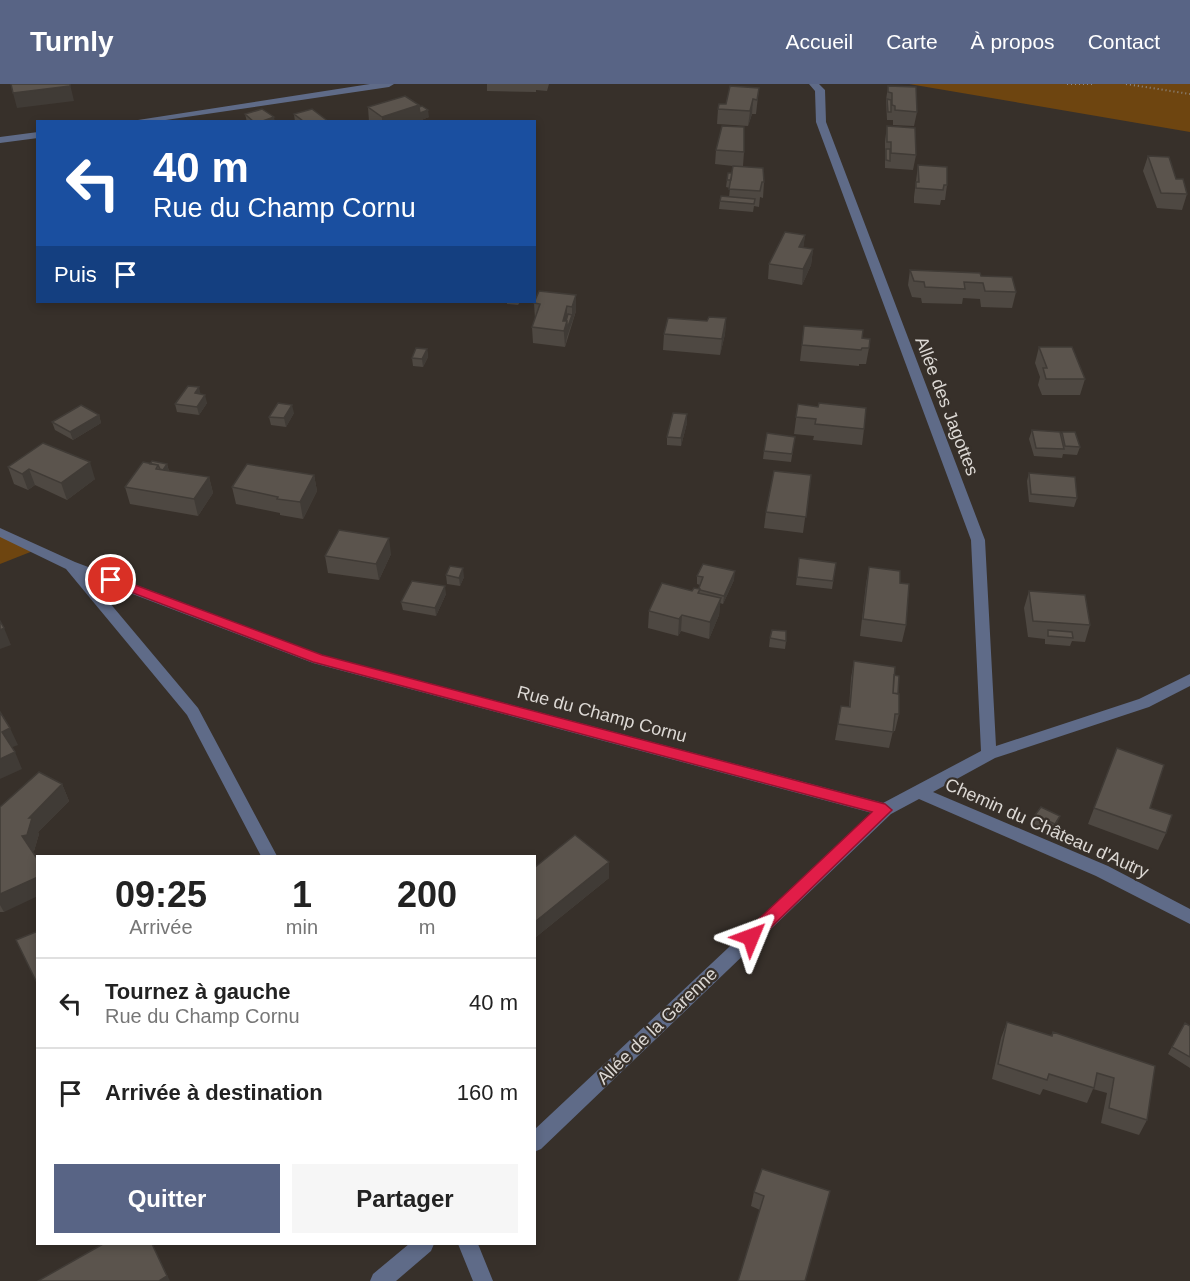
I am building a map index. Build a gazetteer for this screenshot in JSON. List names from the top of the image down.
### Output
{
  "streets": {
    "street": [
      "Allée des Jagottes",
      "Rue du Champ Cornu",
      "Chemin du Château d'Autry",
      "Allée de la Garenne"
    ]
  },
  "crossings": [
    ["Rue du Champ Cornu", "Allée de la Garenne"]
  ],
  "page": {
    "header": "Turnly",
    "nav": [
      "Accueil",
      "Carte",
      "À propos",
      "Contact"
    ],
    "turn": ["40 m", "Rue du Champ Cornu"],
    "then": "Puis",
    "eta": [
      "09:25",
      "Arrivée",
      "1",
      "min",
      "200",
      "m"
    ],
    "list": [
      {
        "name": "Tournez à gauche",
        "note": "Rue du Champ Cornu",
        "value": "40 m"
      },
      {
        "name": "Arrivée à destination",
        "value": "160 m"
      }
    ],
    "buttons": ["Quitter", "Partager"]
  }
}
